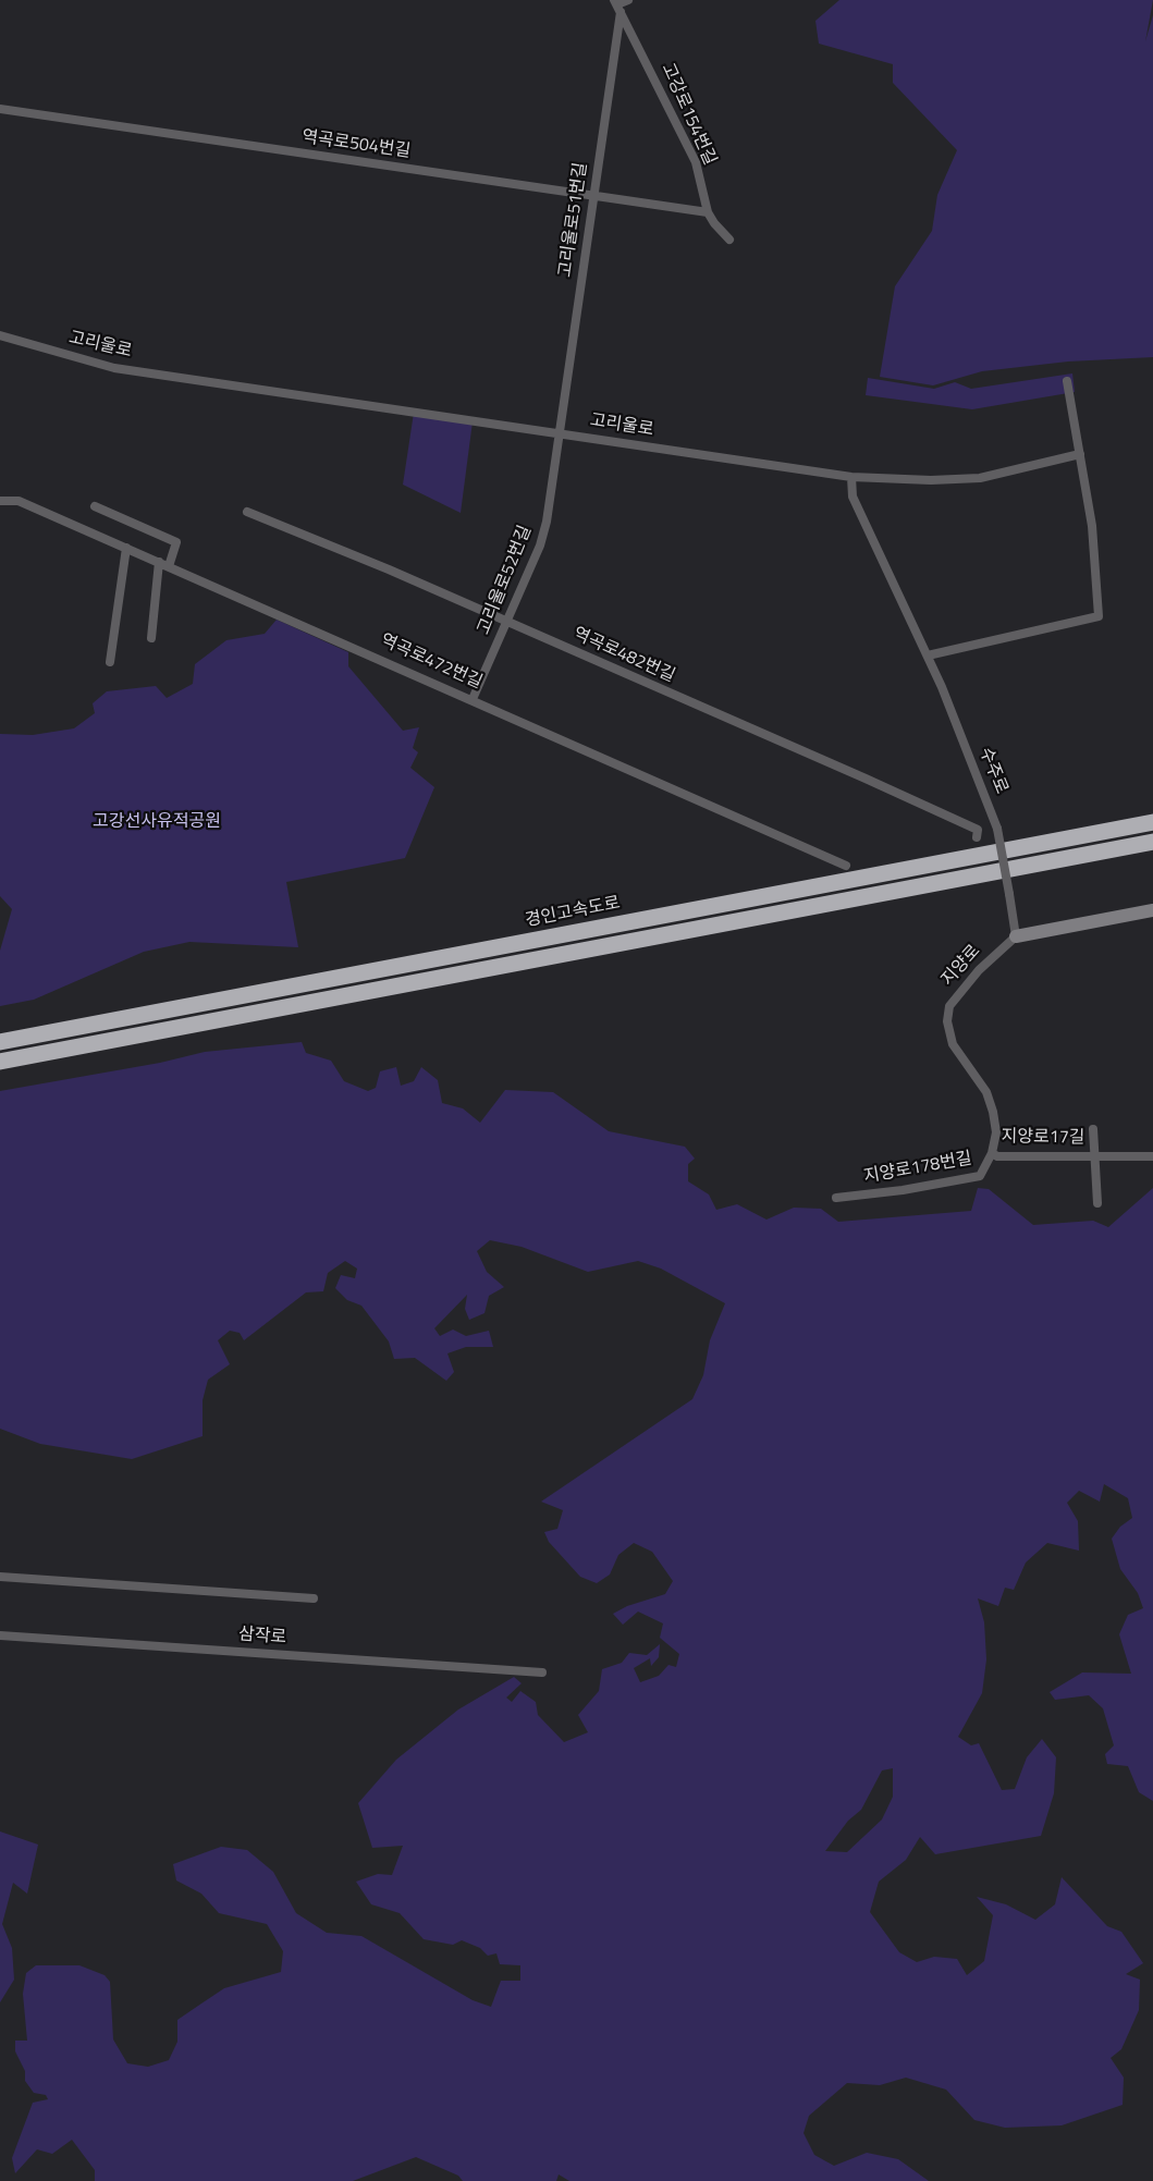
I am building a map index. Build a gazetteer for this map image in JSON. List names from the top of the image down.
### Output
{
  "streets": {
    "highway": ["경인고속도로"],
    "street": [
      "고강로154번길",
      "역곡로504번길",
      "고리울로51번길",
      "고리울로",
      "고리울로52번길",
      "역곡로482번길",
      "역곡로472번길",
      "수주로",
      "지양로",
      "지양로17길",
      "지양로178번길",
      "삼작로"
    ]
  },
  "crossings": [
    ["고강로154번길", "역곡로504번길"],
    ["고강로154번길", "고리울로51번길"],
    ["역곡로504번길", "고리울로51번길"],
    ["고리울로51번길", "고리울로"],
    ["고리울로51번길", "고리울로52번길"],
    ["고리울로", "고리울로52번길"],
    ["고리울로", "수주로"],
    ["고리울로52번길", "역곡로482번길"],
    ["고리울로52번길", "역곡로472번길"],
    ["수주로", "지양로"],
    ["지양로", "지양로17길"],
    ["지양로", "지양로178번길"],
    ["지양로17길", "지양로178번길"]
  ],
  "parks": ["고강선사유적공원"]
}
